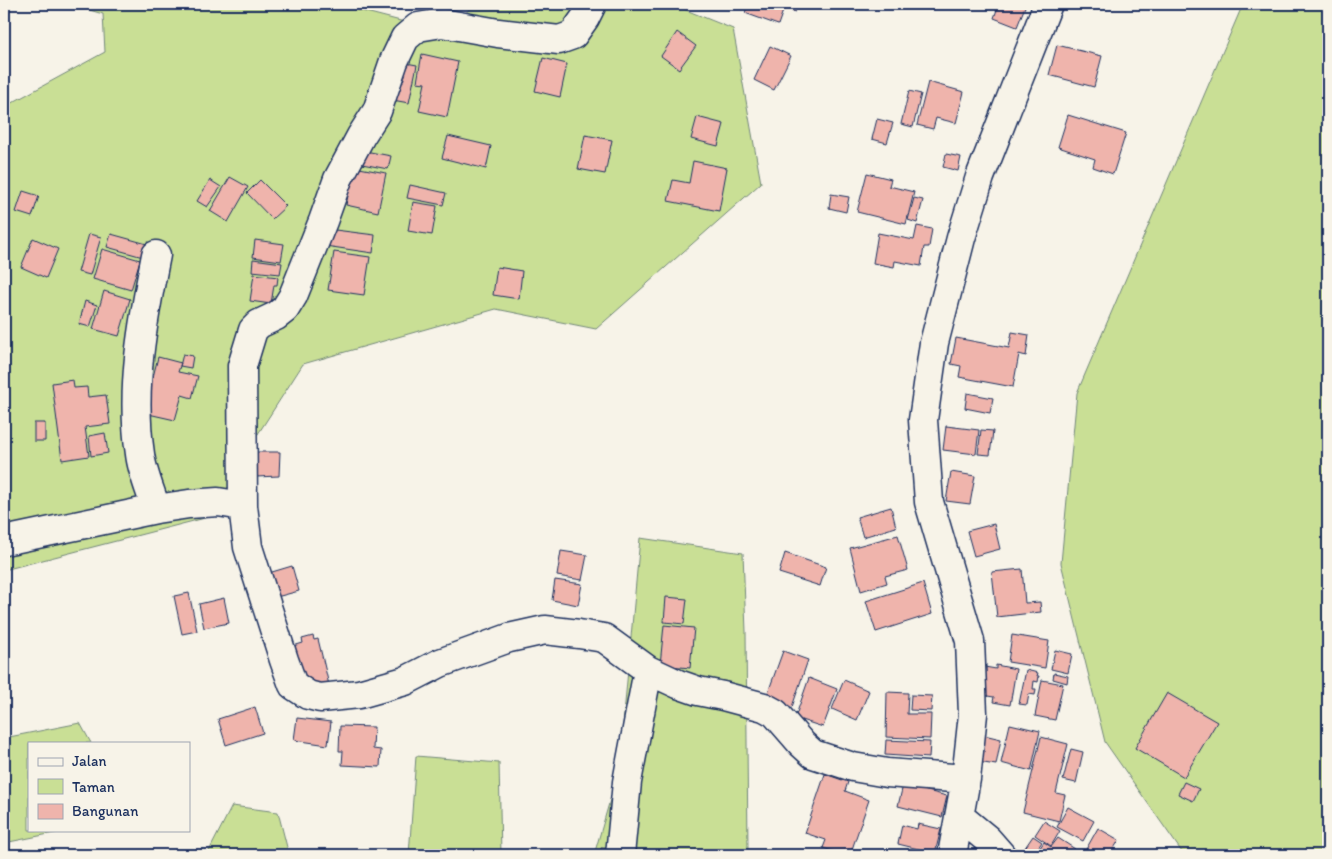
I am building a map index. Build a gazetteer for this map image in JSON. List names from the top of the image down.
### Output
{
  "legend": ["Jalan", "Taman", "Bangunan"]
}
